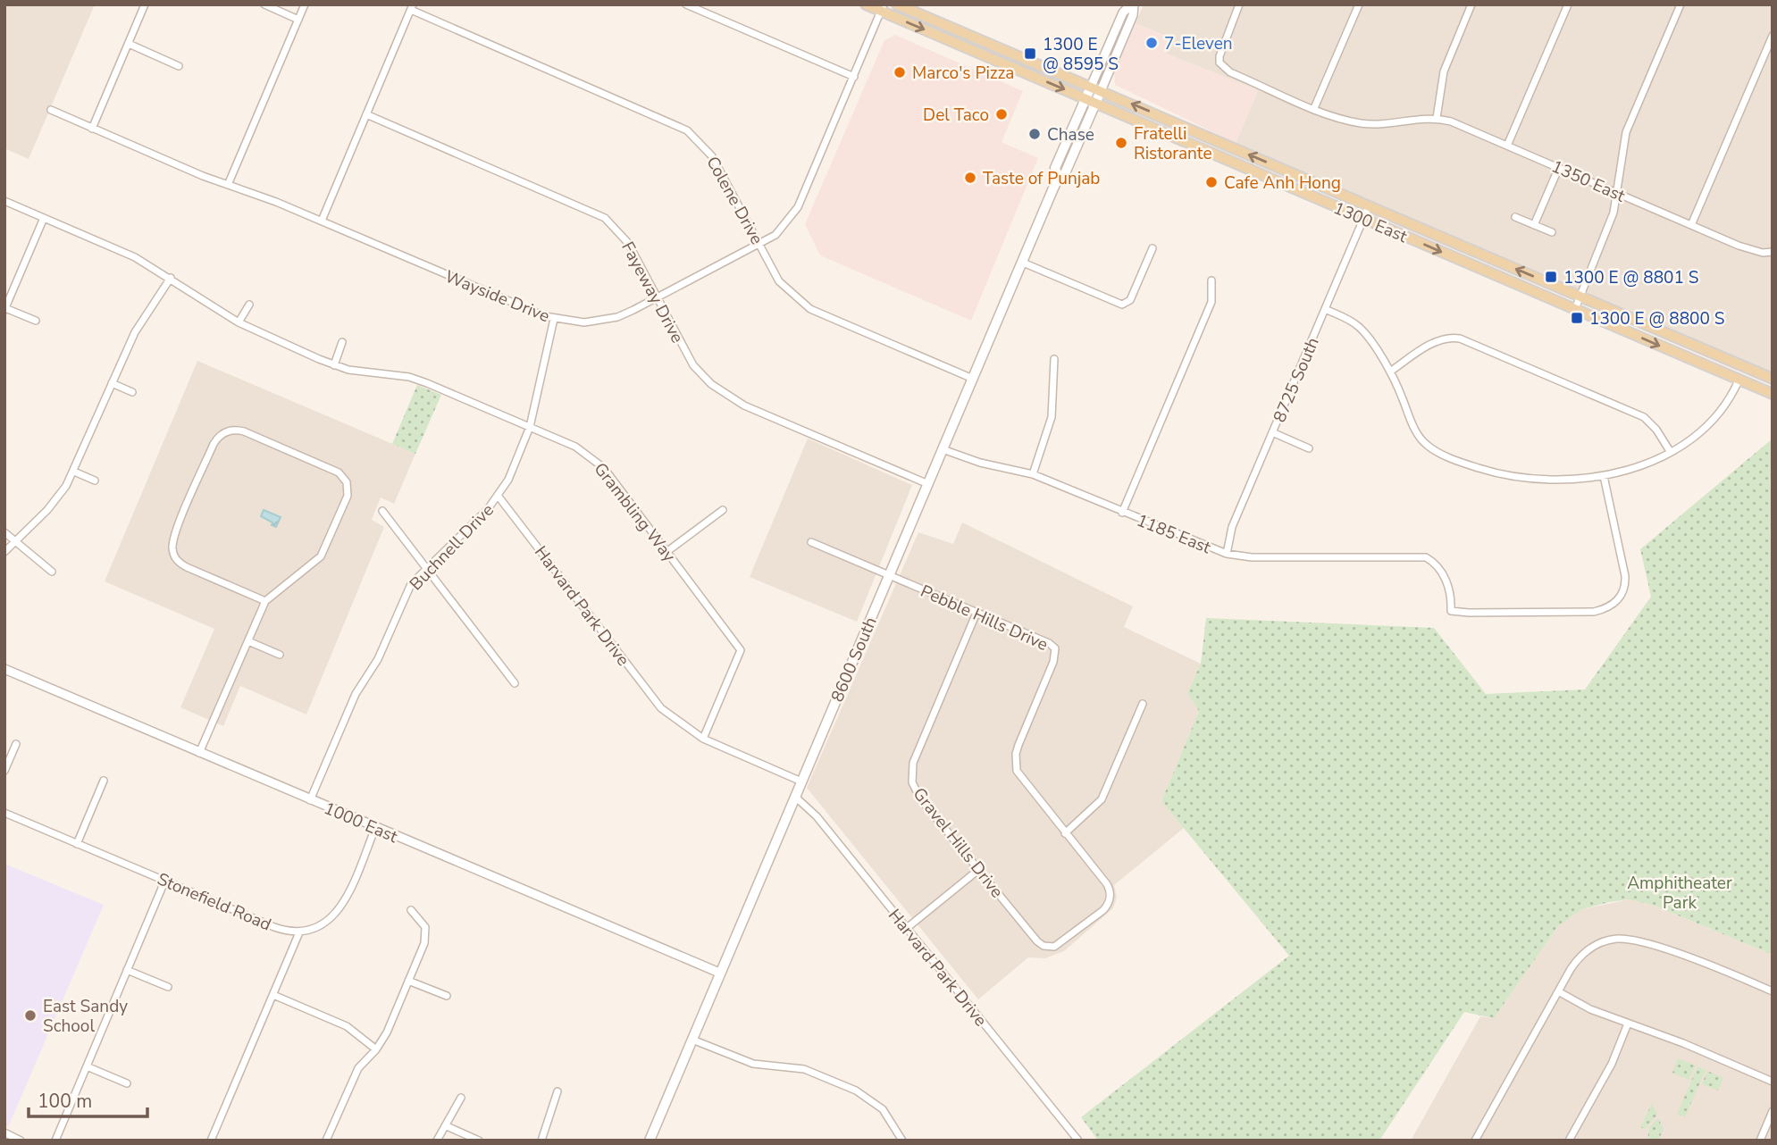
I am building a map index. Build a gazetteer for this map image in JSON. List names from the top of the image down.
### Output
{
  "streets": {
    "main road": ["1300 East", "8600 South"],
    "street": [
      "1350 East",
      "Colene Drive",
      "Fayeway Drive",
      "Wayside Drive",
      "8725 South",
      "Grambling Way",
      "1185 East",
      "Buchnell Drive",
      "Harvard Park Drive",
      "Pebble Hills Drive",
      "1000 East",
      "Gravel Hills Drive",
      "Stonefield Road"
    ]
  },
  "crossings": [
    ["Colene Drive", "Wayside Drive"],
    ["Colene Drive", "8600 South"],
    ["1300 East", "Wayside Drive"],
    ["1300 East", "8725 South"],
    ["1300 East", "8600 South"],
    ["Fayeway Drive", "Wayside Drive"],
    ["Fayeway Drive", "8600 South"],
    ["Wayside Drive", "Buchnell Drive"],
    ["8725 South", "1185 East"],
    ["Grambling Way", "Buchnell Drive"],
    ["Grambling Way", "Harvard Park Drive"],
    ["1185 East", "8600 South"],
    ["Buchnell Drive", "Harvard Park Drive"],
    ["Buchnell Drive", "1000 East"],
    ["Harvard Park Drive", "8600 South"],
    ["Pebble Hills Drive", "8600 South"],
    ["Pebble Hills Drive", "Gravel Hills Drive"],
    ["8600 South", "1000 East"]
  ],
  "parks": ["Amphitheater Park"],
  "places": {
    "other": [
      "7-Eleven",
      "Marco's Pizza",
      "Del Taco",
      "Chase",
      "Fratelli Ristorante",
      "Taste of Punjab",
      "Cafe Anh Hong",
      "East Sandy School"
    ],
    "transit": ["1300 E @ 8595 S", "1300 E @ 8801 S", "1300 E @ 8800 S"]
  },
  "scale_bar": "100 m"
}
